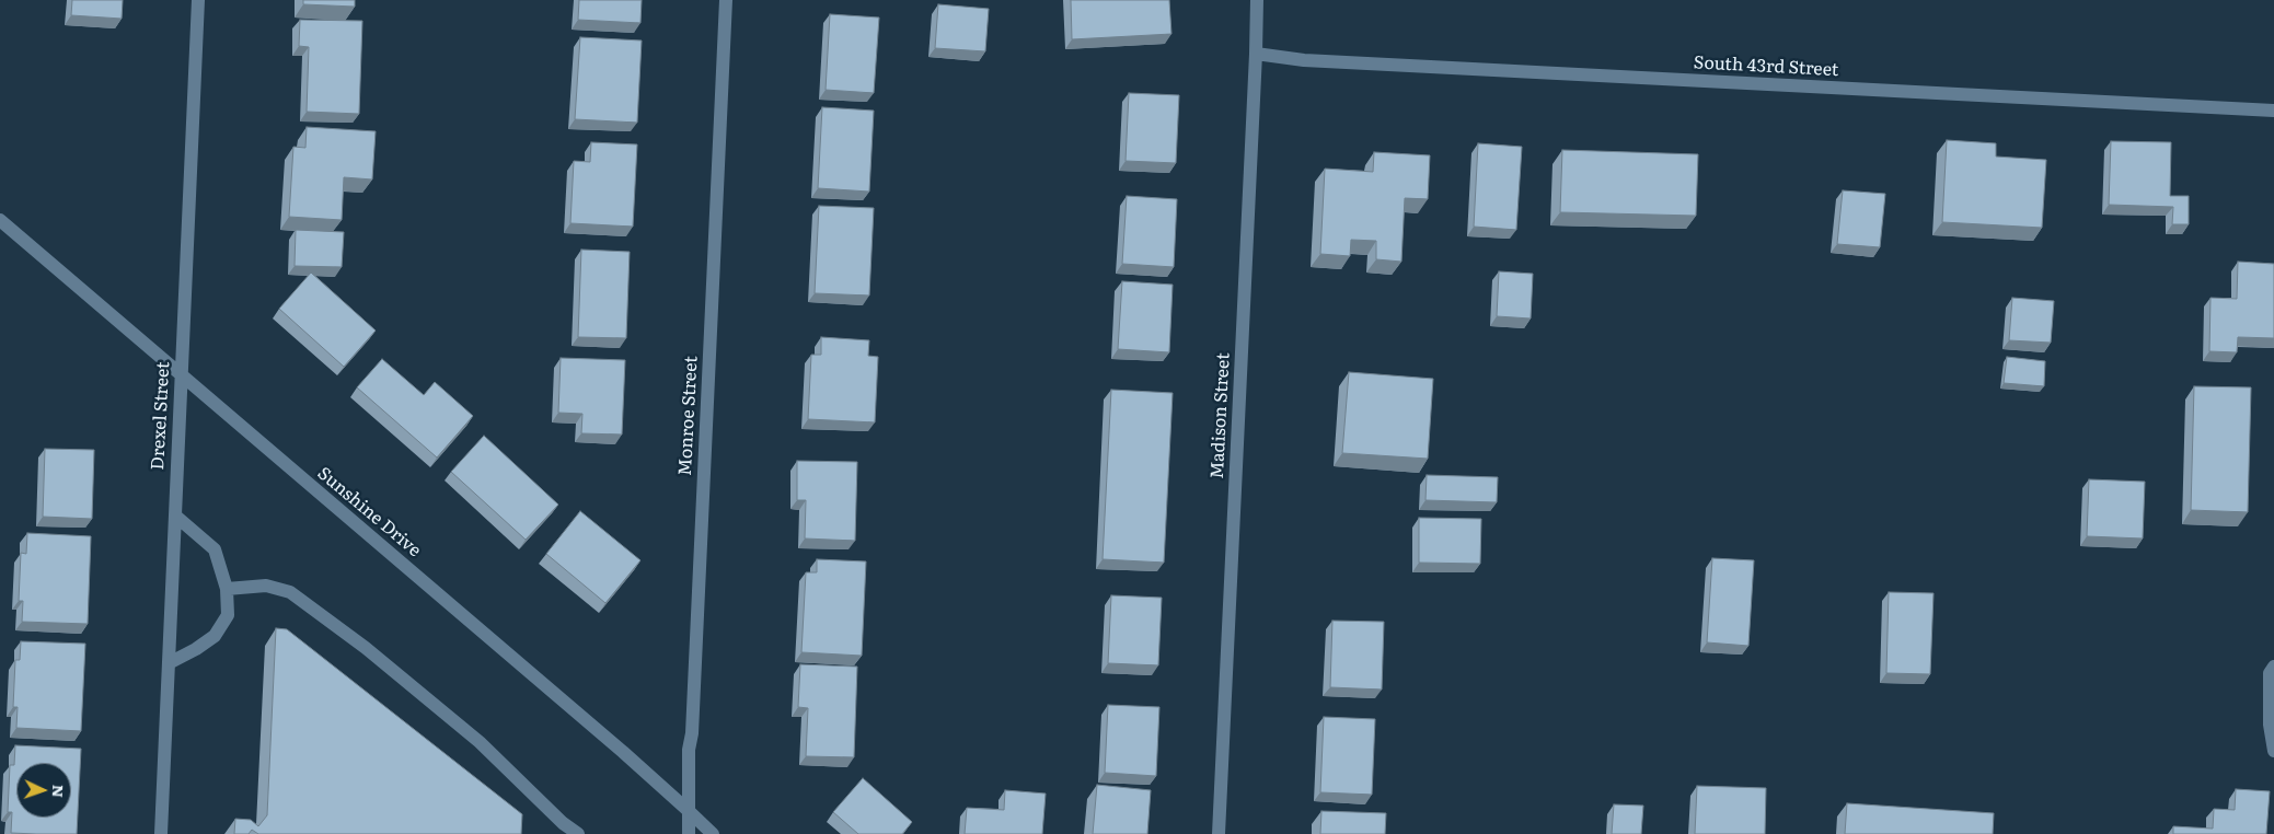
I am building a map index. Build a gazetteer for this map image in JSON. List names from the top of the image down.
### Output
{
  "streets": {
    "street": [
      "South 43rd Street",
      "Drexel Street",
      "Monroe Street",
      "Madison Street",
      "Sunshine Drive"
    ]
  },
  "crossings": [
    ["South 43rd Street", "Madison Street"],
    ["Drexel Street", "Sunshine Drive"],
    ["Monroe Street", "Sunshine Drive"]
  ],
  "north": "right"
}
